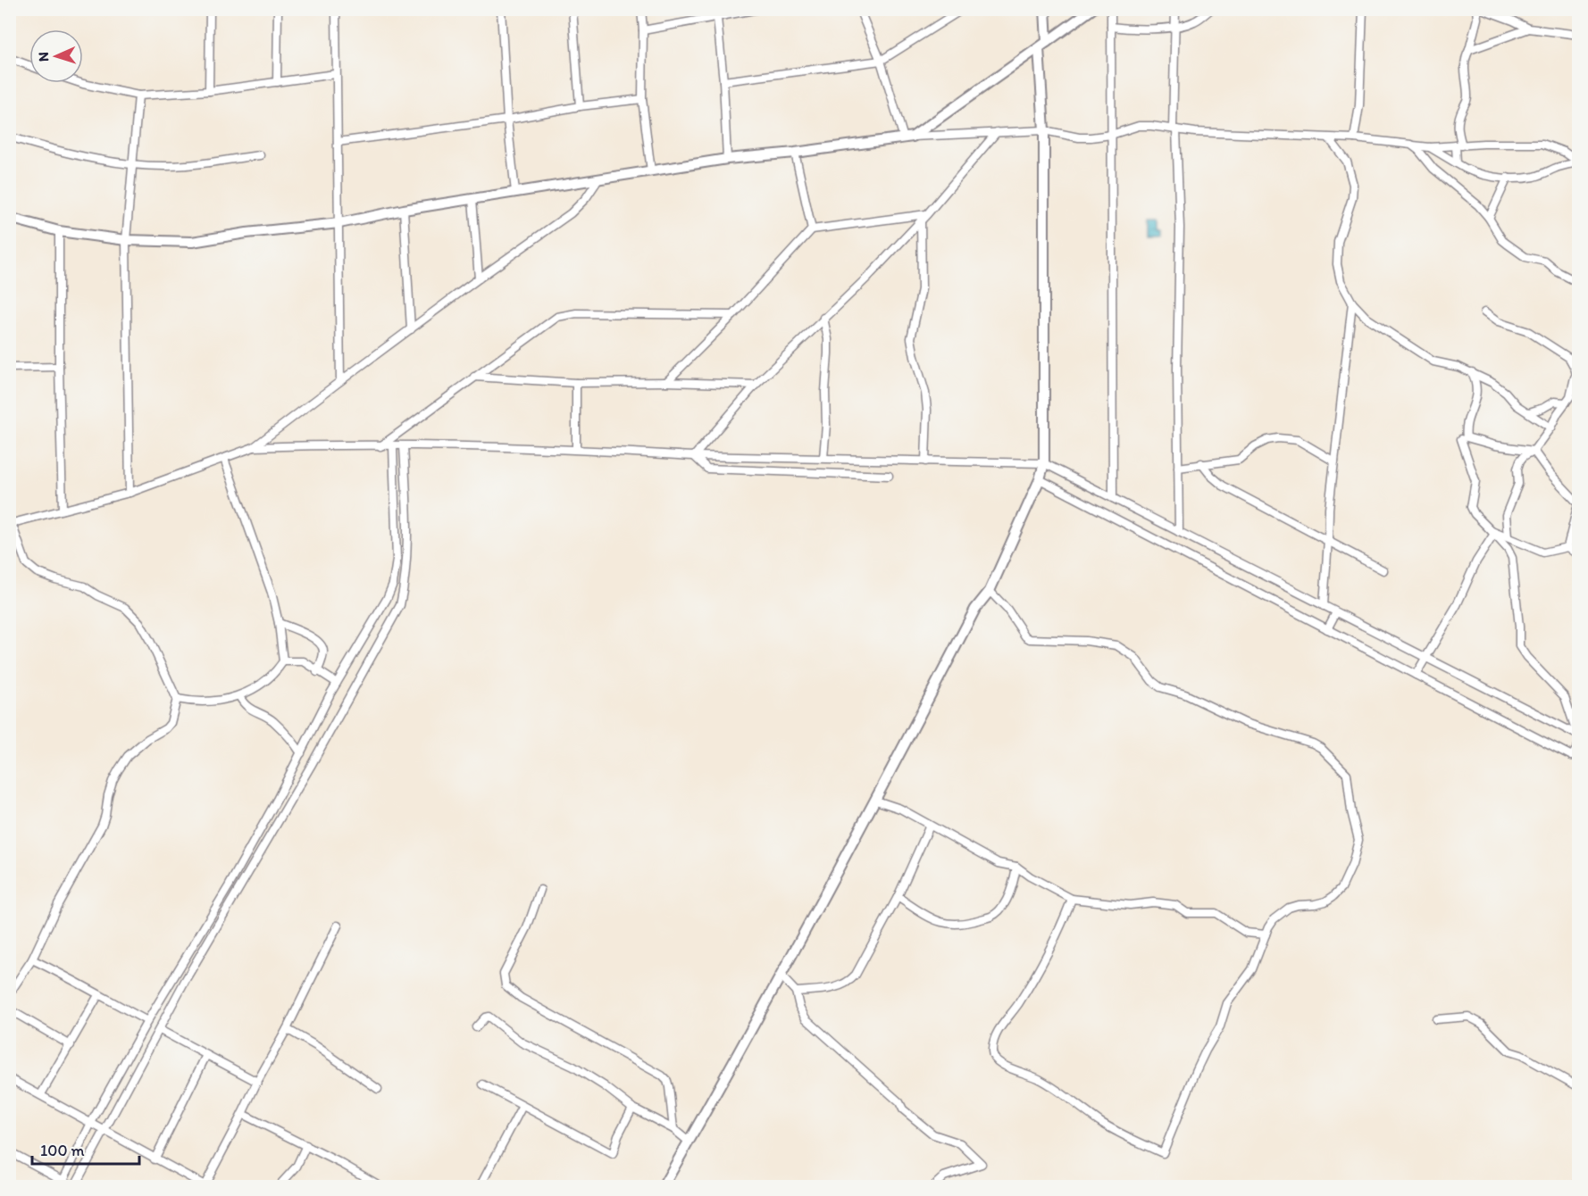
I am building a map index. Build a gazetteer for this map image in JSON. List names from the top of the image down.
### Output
{
  "scale_bar": "100 m",
  "north": "left"
}
